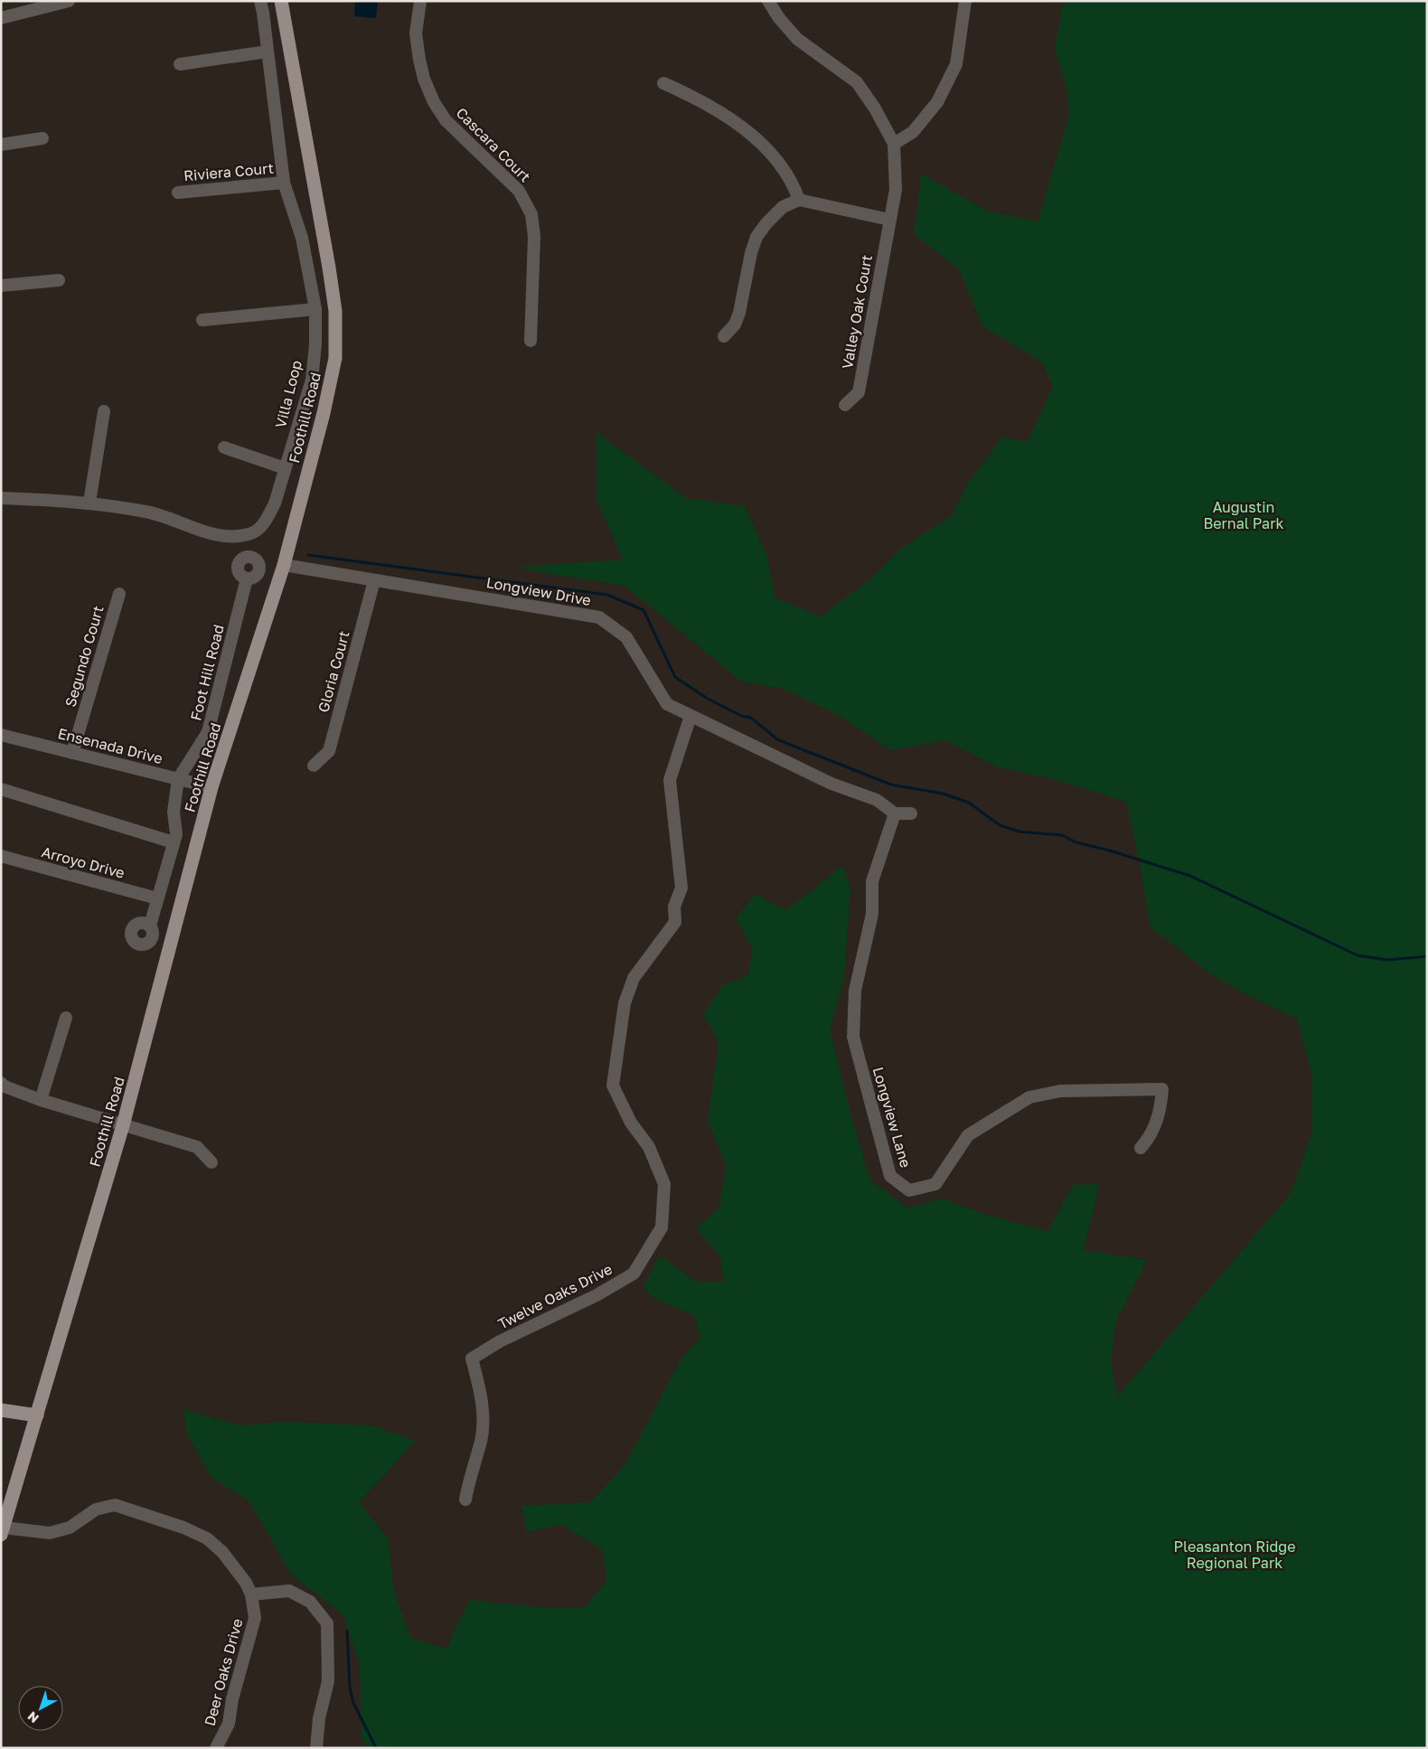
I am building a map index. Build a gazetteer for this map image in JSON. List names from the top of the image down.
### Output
{
  "streets": {
    "main road": ["Foothill Road"],
    "street": [
      "Cascara Court",
      "Riviera Court",
      "Valley Oak Court",
      "Villa Loop",
      "Longview Drive",
      "Segundo Court",
      "Gloria Court",
      "Foot Hill Road",
      "Ensenada Drive",
      "Arroyo Drive",
      "Longview Lane",
      "Twelve Oaks Drive",
      "Deer Oaks Drive"
    ]
  },
  "crossings": [
    ["Riviera Court", "Villa Loop"],
    ["Foothill Road", "Longview Drive"],
    ["Foothill Road", "Ensenada Drive"],
    ["Foothill Road", "Deer Oaks Drive"],
    ["Longview Drive", "Gloria Court"],
    ["Longview Drive", "Longview Lane"],
    ["Longview Drive", "Twelve Oaks Drive"],
    ["Segundo Court", "Ensenada Drive"],
    ["Foot Hill Road", "Ensenada Drive"],
    ["Foot Hill Road", "Arroyo Drive"]
  ],
  "parks": ["Augustin Bernal Park", "Pleasanton Ridge Regional Park"],
  "north": "bottom left"
}
